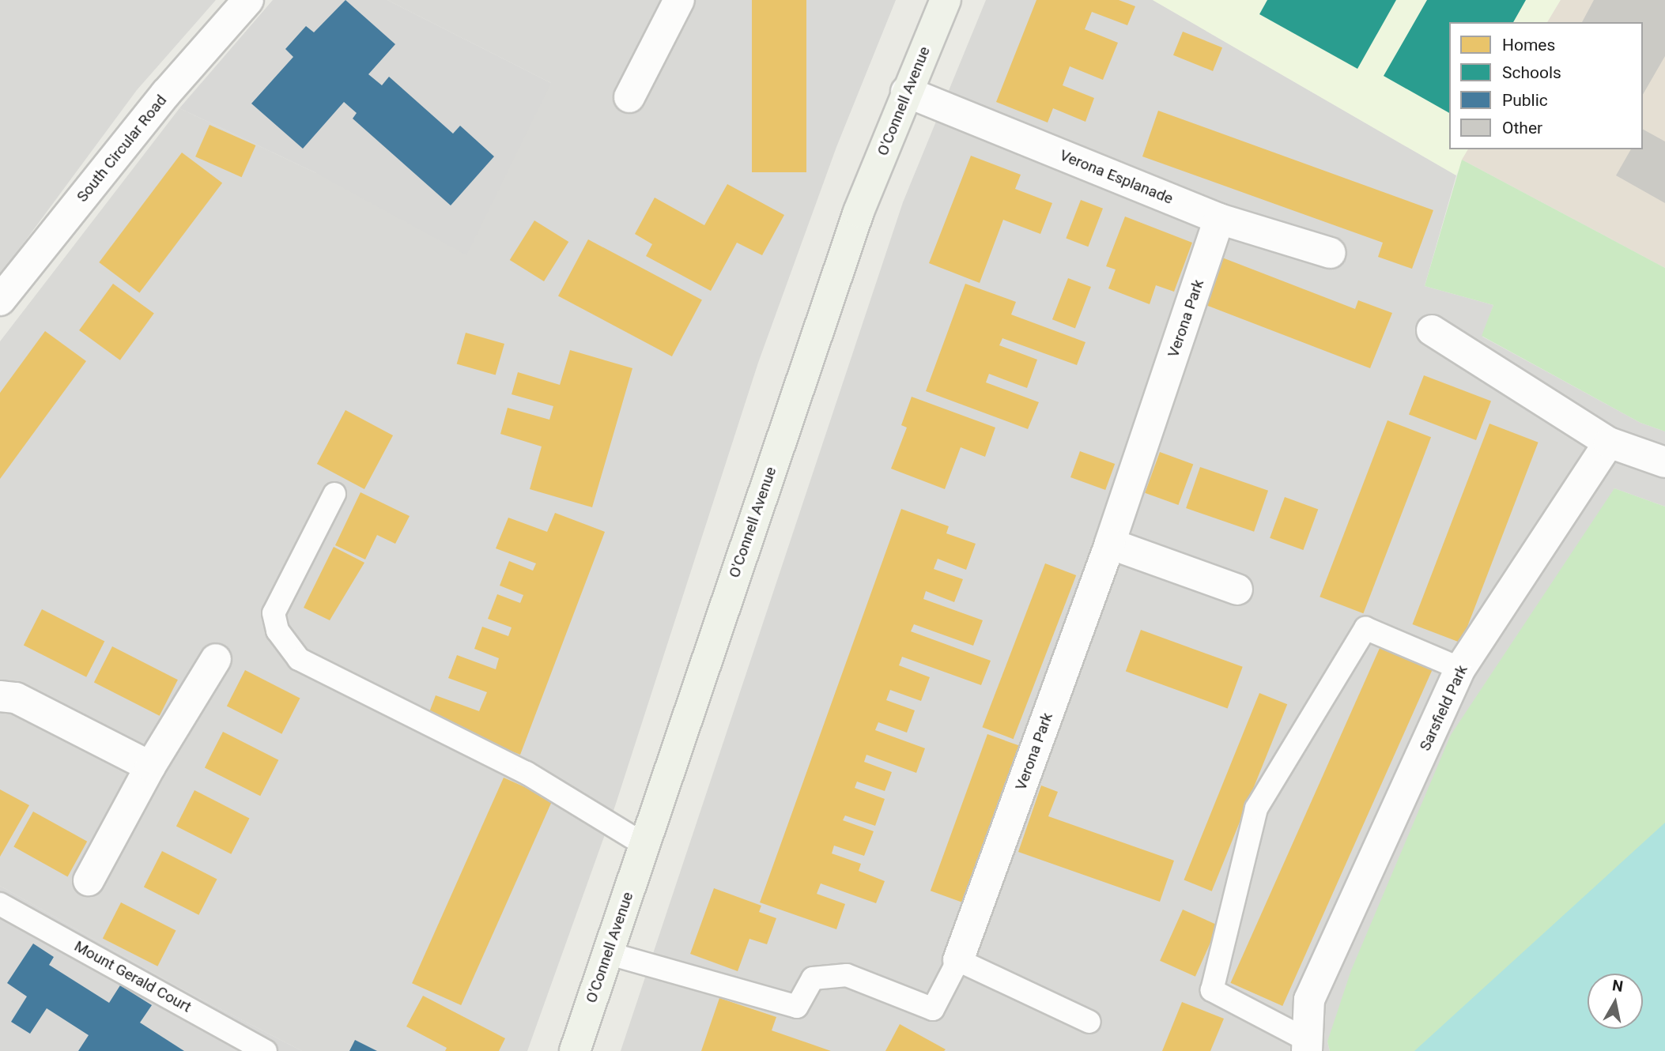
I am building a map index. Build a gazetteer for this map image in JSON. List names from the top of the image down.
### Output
{
  "streets": {
    "main road": ["O'Connell Avenue"],
    "street": [
      "South Circular Road",
      "Verona Esplanade",
      "Verona Park",
      "Sarsfield Park"
    ],
    "lane": ["Mount Gerald Court"]
  },
  "crossings": [
    ["O'Connell Avenue", "Verona Esplanade"],
    ["O'Connell Avenue", "Verona Park"],
    ["Verona Esplanade", "Verona Park"]
  ],
  "legend": [
    "Homes",
    "Schools",
    "Public",
    "Other"
  ],
  "north": "top"
}
